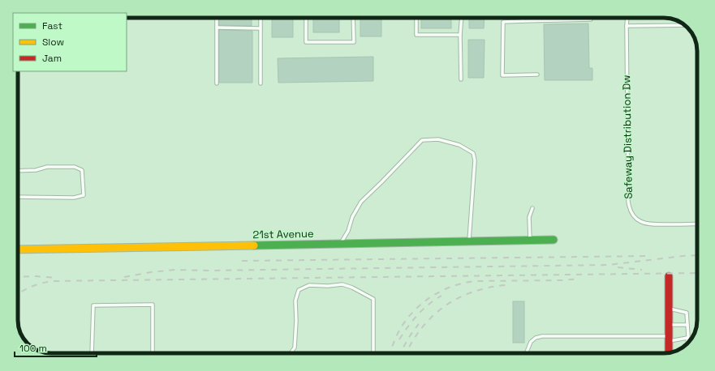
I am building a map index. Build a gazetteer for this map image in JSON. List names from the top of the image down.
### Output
{
  "streets": {
    "street": ["21st Avenue"],
    "lane": ["Safeway Distribution Dw"]
  },
  "legend": ["Fast", "Slow", "Jam"],
  "scale_bar": "100 m"
}
